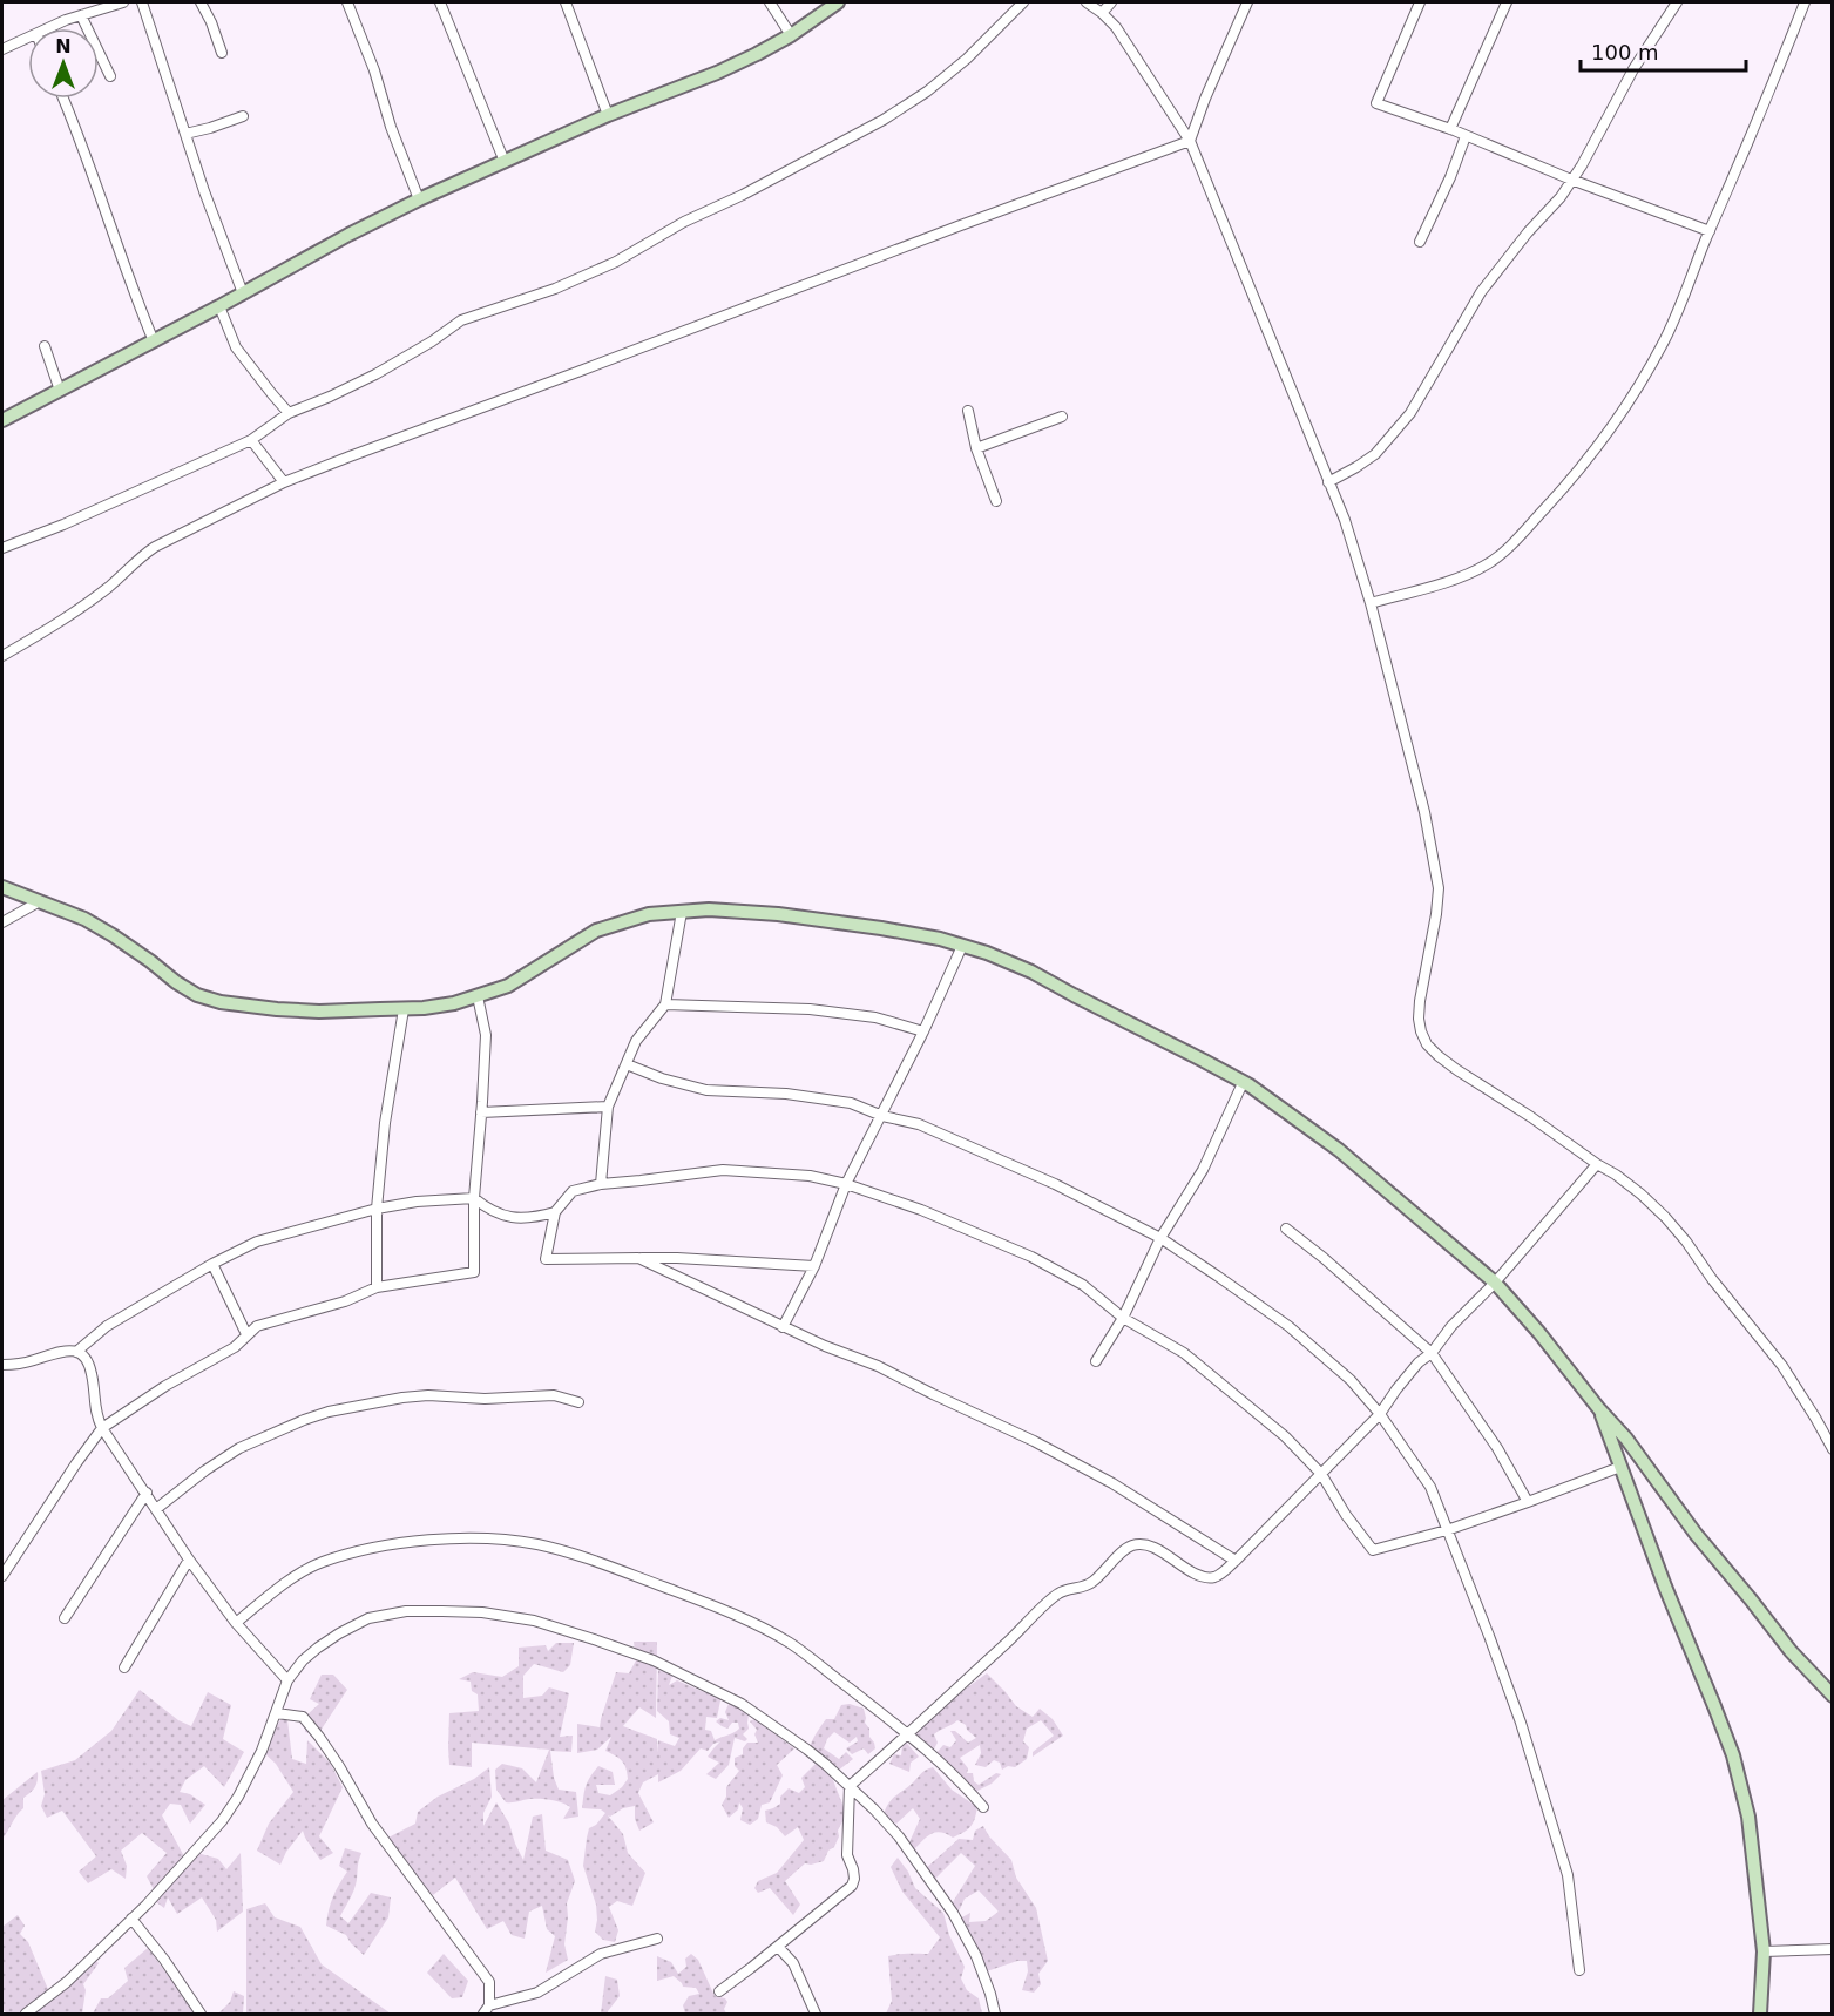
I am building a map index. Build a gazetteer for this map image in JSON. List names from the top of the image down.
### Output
{
  "scale_bar": "100 m",
  "north": "top"
}
